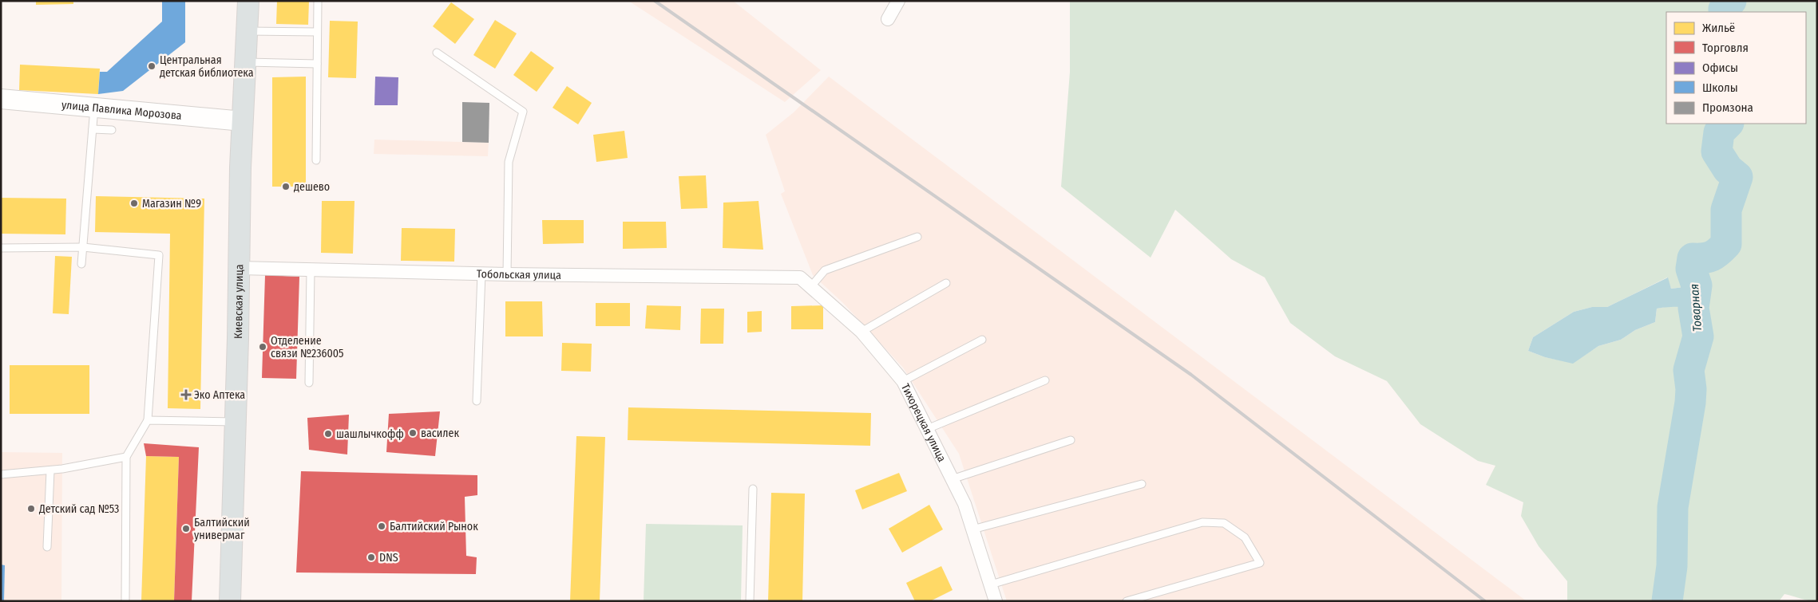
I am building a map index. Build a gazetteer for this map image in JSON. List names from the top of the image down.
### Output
{
  "streets": {
    "main road": ["Киевская улица"],
    "street": ["улица Павлика Морозова", "Тобольская улица", "Тихорецкая улица"]
  },
  "crossings": [
    ["улица Павлика Морозова", "Киевская улица"],
    ["Тобольская улица", "Киевская улица"],
    ["Тобольская улица", "Тихорецкая улица"]
  ],
  "water": ["Товарная"],
  "places": {
    "other": [
      "Центральная детская библиотека",
      "дешево",
      "Магазин №9",
      "Отделение связи №236005",
      "василек",
      "шашлычкофф",
      "Детский сад №53",
      "Балтийский Рынок",
      "Балтийский универмаг",
      "DNS"
    ],
    "health": ["Эко Аптека"]
  },
  "legend": [
    "Жильё",
    "Торговля",
    "Офисы",
    "Школы",
    "Промзона"
  ]
}
